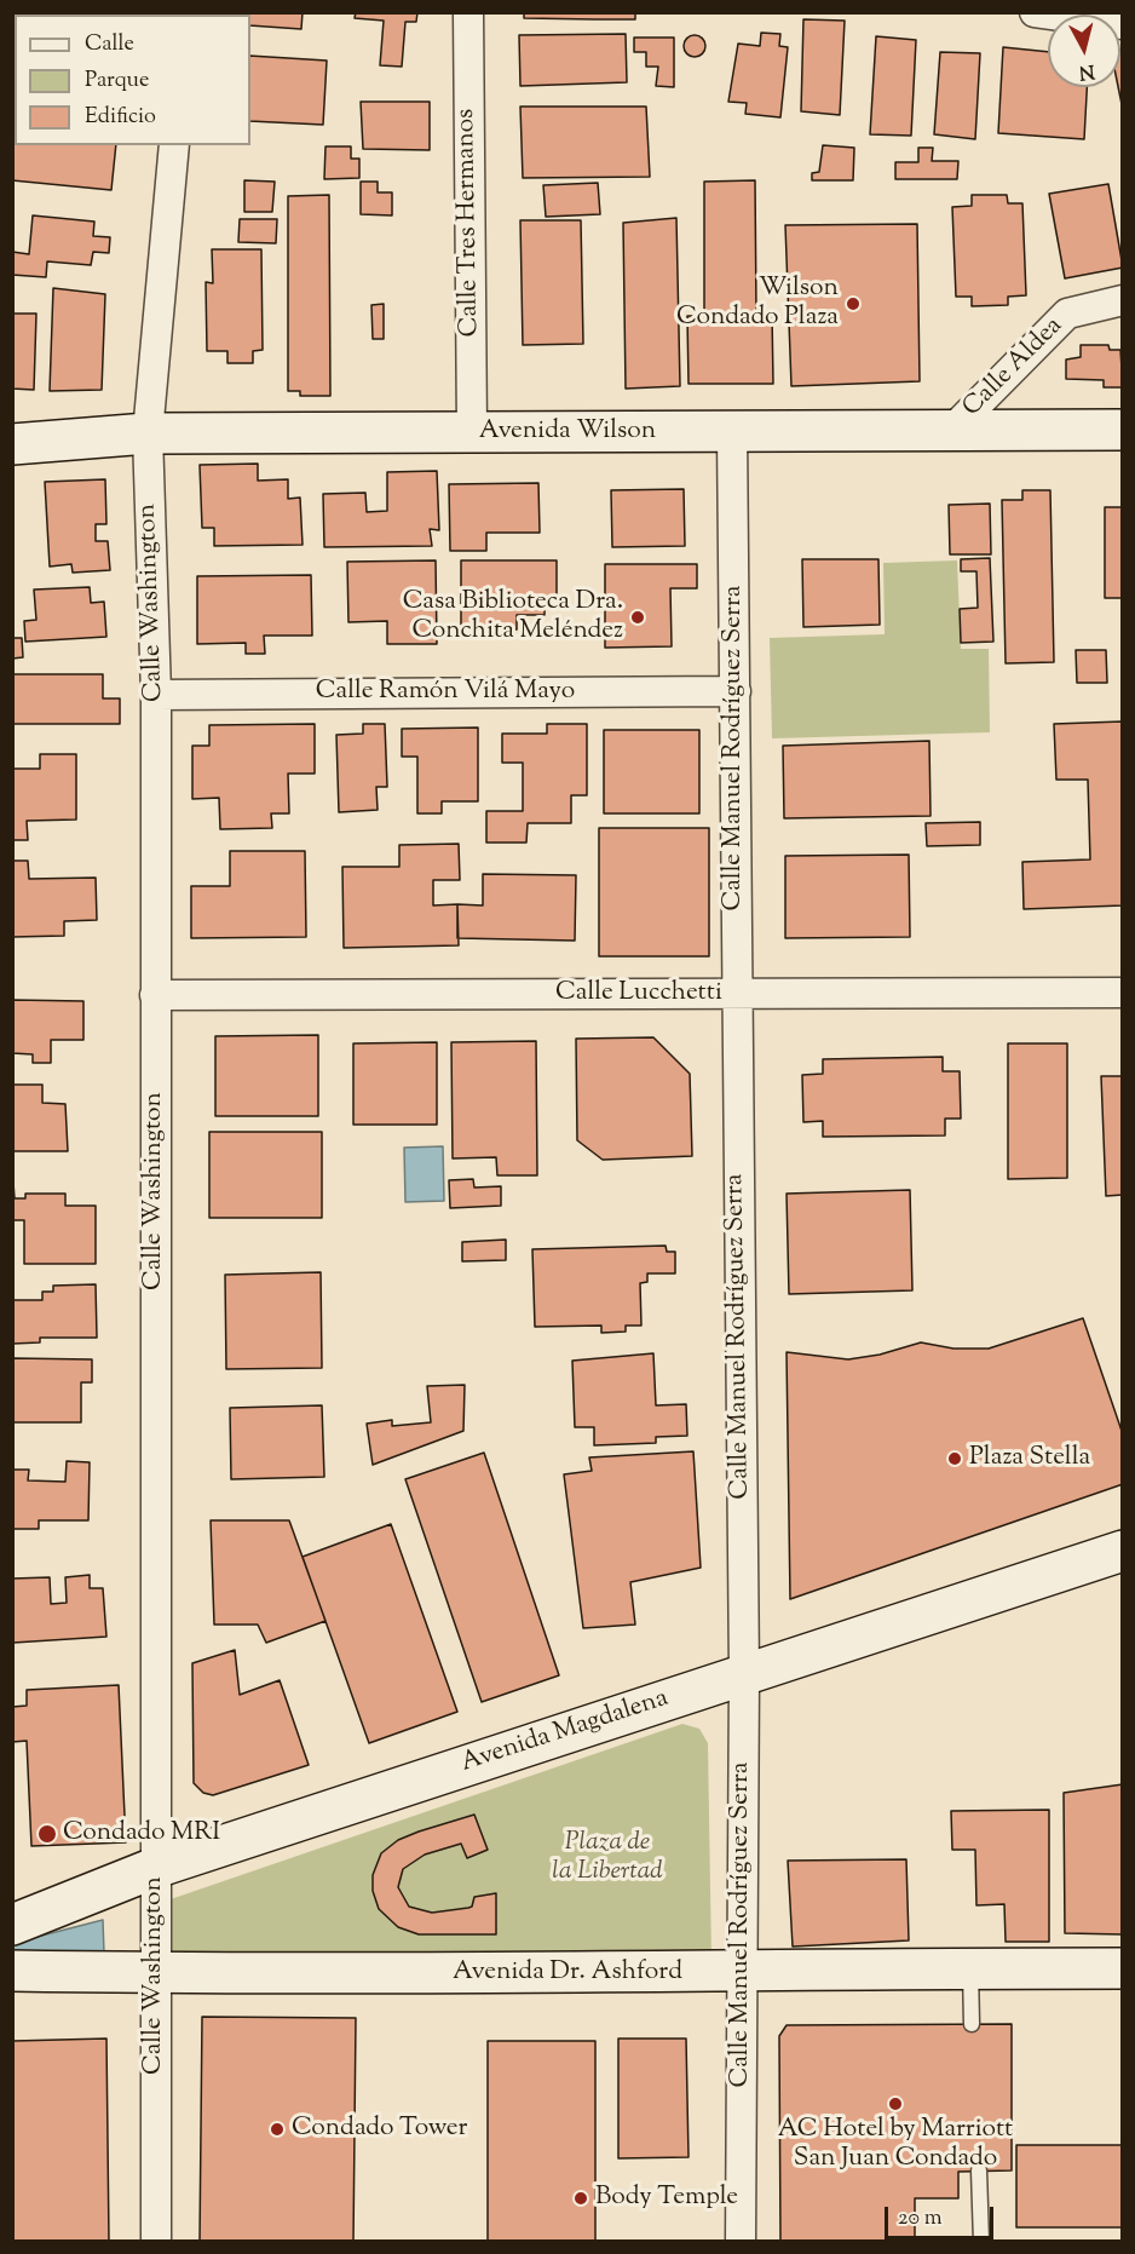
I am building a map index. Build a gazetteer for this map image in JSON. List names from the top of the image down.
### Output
{
  "streets": {
    "street": [
      "Calle Tres Hermanos",
      "Calle Aldea",
      "Avenida Wilson",
      "Calle Washington",
      "Calle Ramón Vilá Mayo",
      "Calle Manuel Rodríguez Serra",
      "Calle Lucchetti",
      "Avenida Magdalena",
      "Avenida Dr. Ashford"
    ]
  },
  "crossings": [
    ["Calle Tres Hermanos", "Avenida Wilson"],
    ["Calle Aldea", "Avenida Wilson"],
    ["Avenida Wilson", "Calle Washington"],
    ["Avenida Wilson", "Calle Manuel Rodríguez Serra"],
    ["Calle Washington", "Calle Ramón Vilá Mayo"],
    ["Calle Washington", "Calle Lucchetti"],
    ["Calle Washington", "Avenida Magdalena"],
    ["Calle Washington", "Avenida Dr. Ashford"],
    ["Calle Ramón Vilá Mayo", "Calle Manuel Rodríguez Serra"],
    ["Calle Manuel Rodríguez Serra", "Calle Lucchetti"],
    ["Calle Manuel Rodríguez Serra", "Avenida Magdalena"],
    ["Calle Manuel Rodríguez Serra", "Avenida Dr. Ashford"]
  ],
  "parks": ["Plaza de la Libertad"],
  "places": [
    "Wilson Condado Plaza",
    "Casa Biblioteca Dra. Conchita Meléndez",
    "Plaza Stella",
    "Condado MRI",
    "AC Hotel by Marriott San Juan Condado",
    "Condado Tower",
    "Body Temple"
  ],
  "legend": ["Calle", "Parque", "Edificio"],
  "scale_bar": "20 m",
  "north": "bottom"
}
